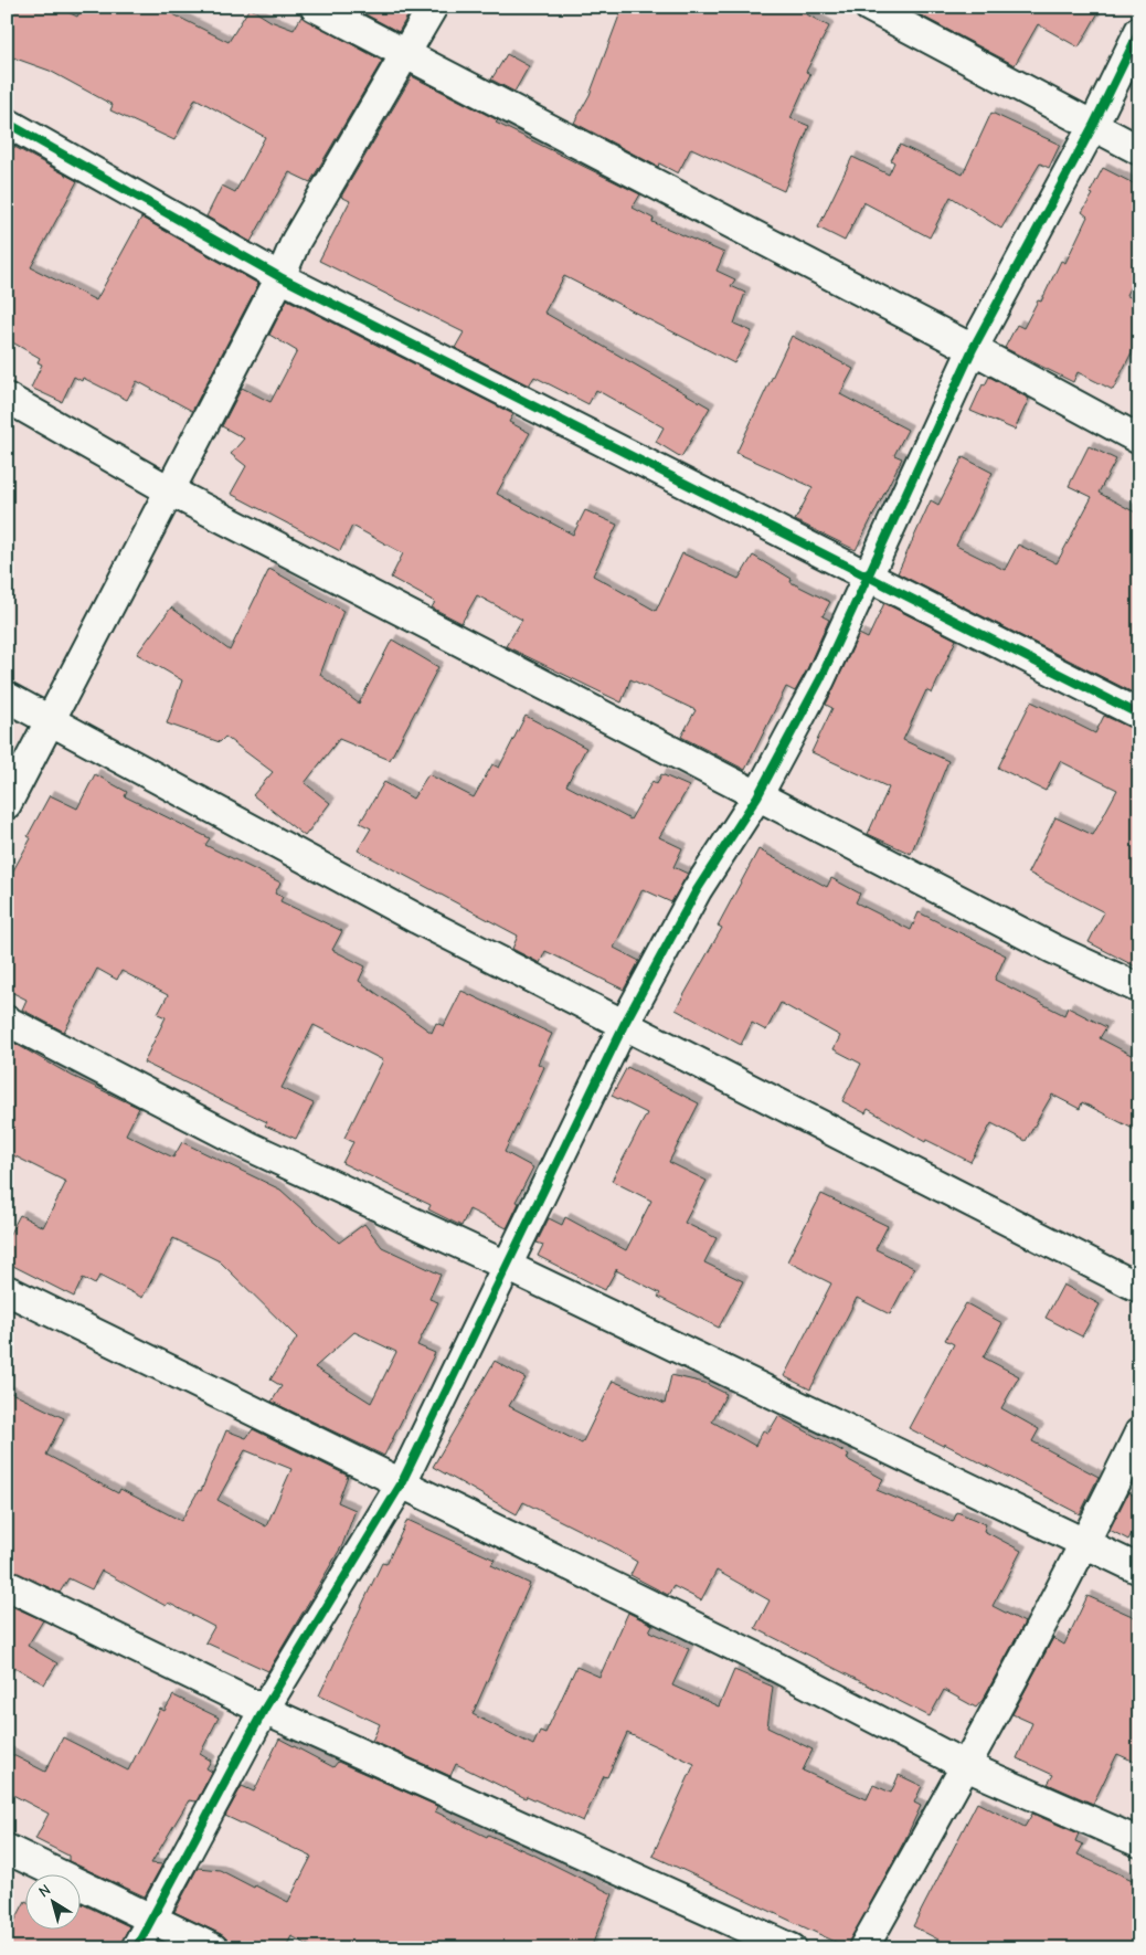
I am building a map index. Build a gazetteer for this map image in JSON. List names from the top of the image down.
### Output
{
  "north": "top left"
}
